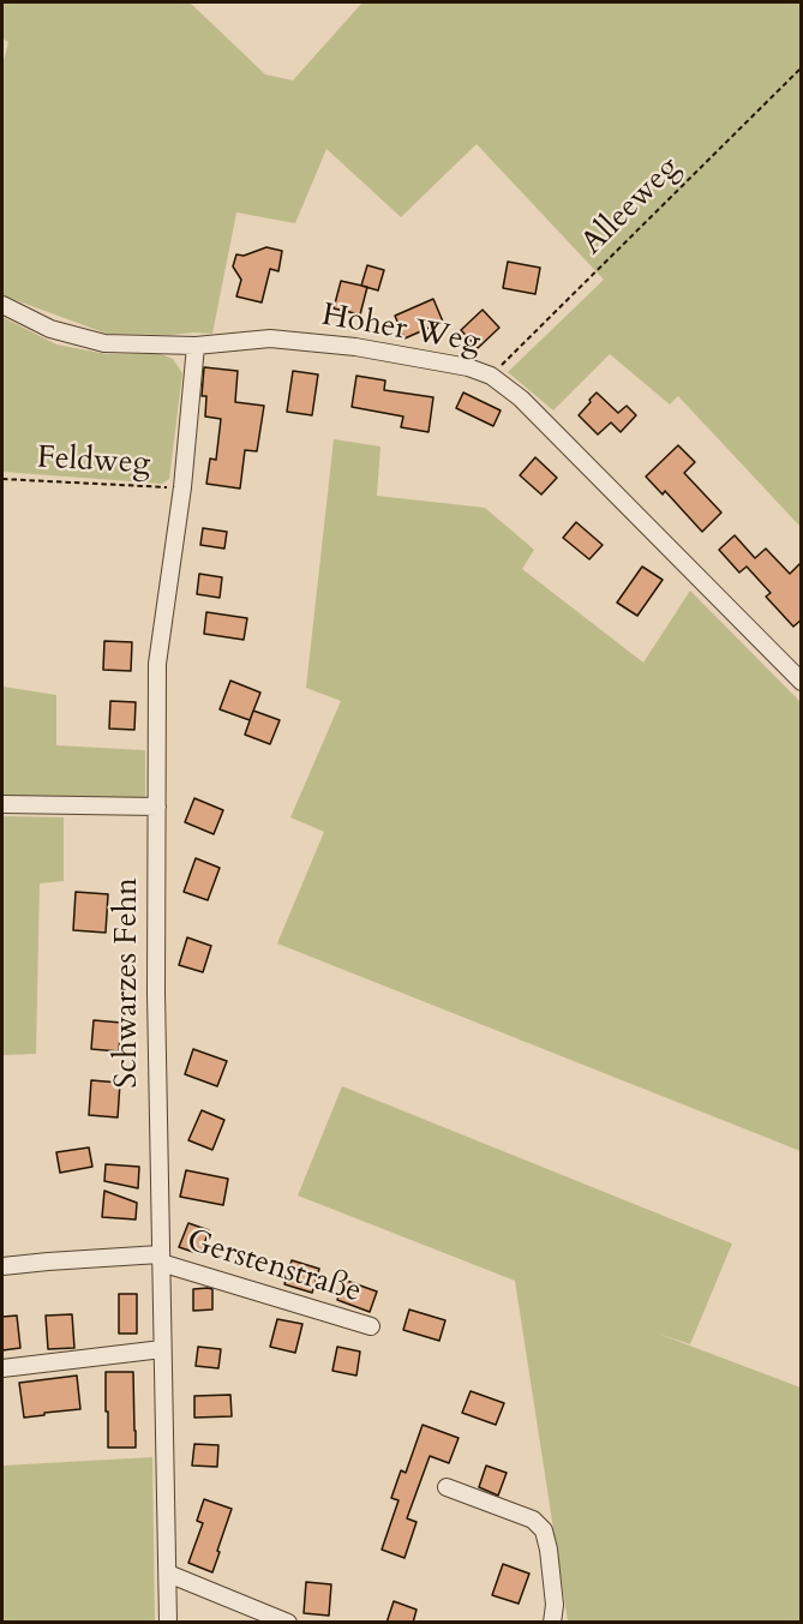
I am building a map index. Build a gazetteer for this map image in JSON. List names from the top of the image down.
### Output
{
  "streets": {
    "street": ["Hoher Weg", "Schwarzes Fehn", "Gerstenstraße"],
    "path": ["Alleeweg", "Feldweg"]
  },
  "crossings": [
    ["Alleeweg", "Hoher Weg"],
    ["Hoher Weg", "Schwarzes Fehn"],
    ["Feldweg", "Schwarzes Fehn"],
    ["Schwarzes Fehn", "Gerstenstraße"]
  ]
}
